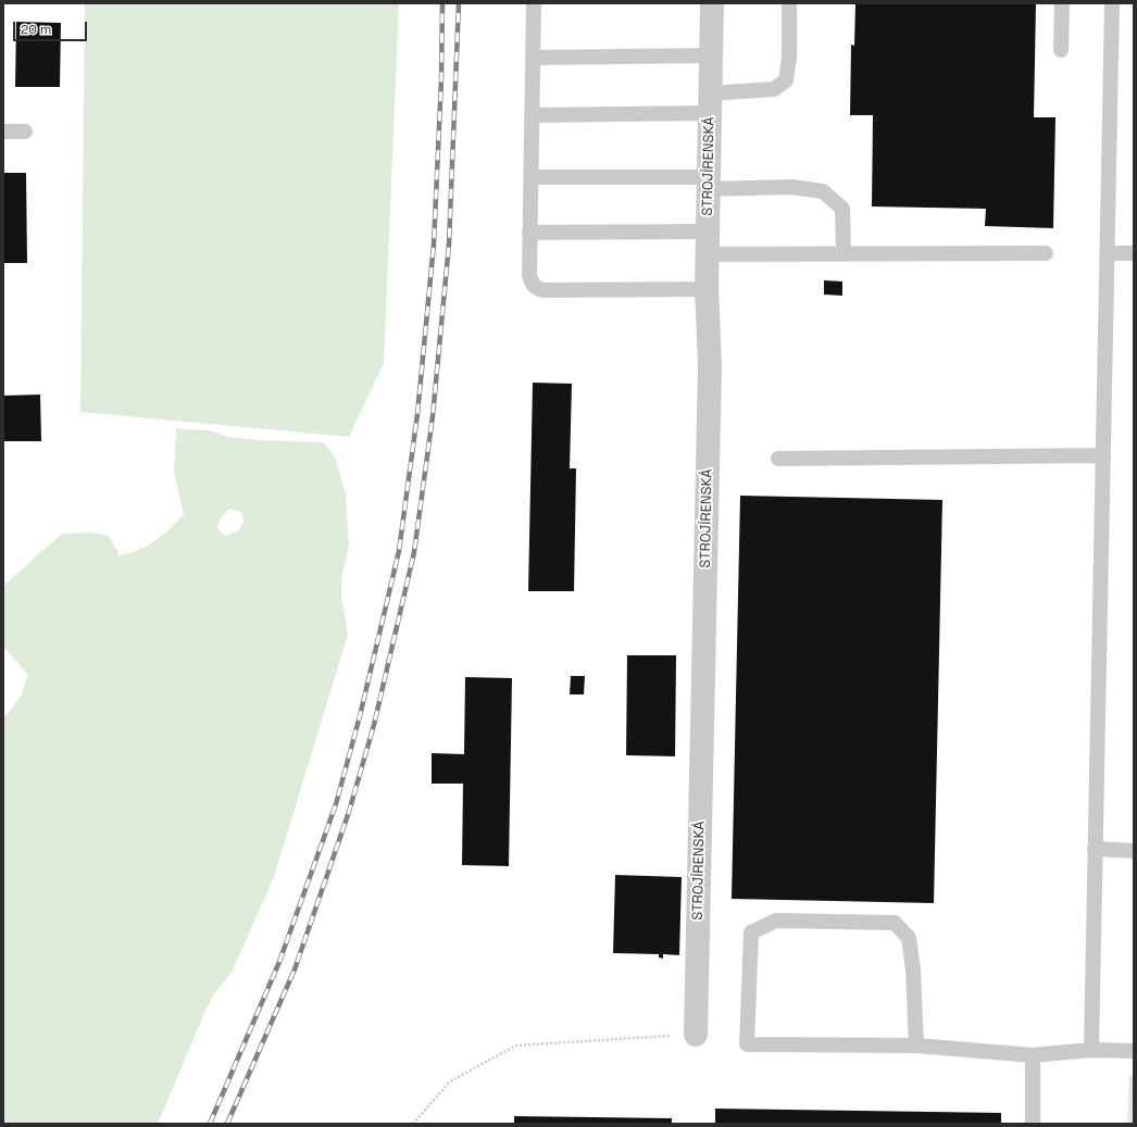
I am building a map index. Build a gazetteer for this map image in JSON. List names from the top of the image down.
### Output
{
  "streets": {
    "street": ["STROJÍRENSKÁ"]
  },
  "scale_bar": "20 m"
}
